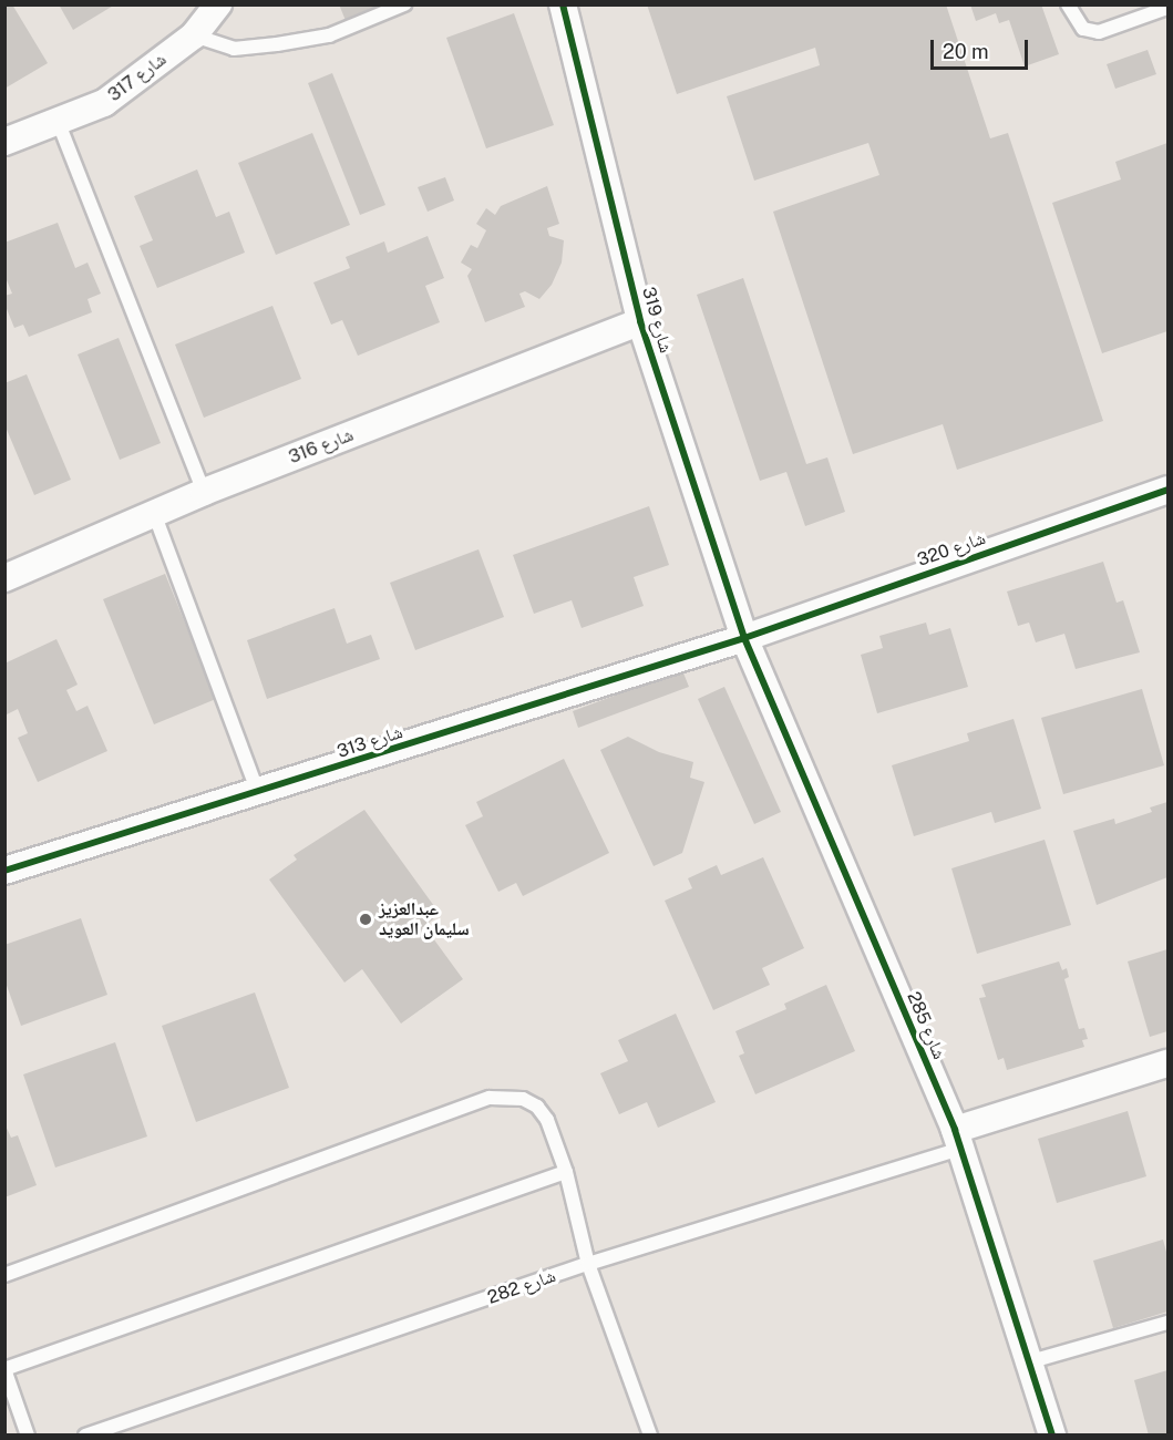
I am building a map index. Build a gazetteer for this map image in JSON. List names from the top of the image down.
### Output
{
  "streets": {
    "street": [
      "شارع 317",
      "شارع 319",
      "شارع 316",
      "شارع 320",
      "شارع 313",
      "شارع 285"
    ],
    "lane": ["شارع 282"]
  },
  "crossings": [
    ["شارع 319", "شارع 316"],
    ["شارع 319", "شارع 320"],
    ["شارع 319", "شارع 313"],
    ["شارع 319", "شارع 285"],
    ["شارع 320", "شارع 313"],
    ["شارع 320", "شارع 285"],
    ["شارع 313", "شارع 285"],
    ["شارع 285", "شارع 282"]
  ],
  "places": ["عبدالعزيز سليمان العويد"],
  "scale_bar": "20 m"
}
